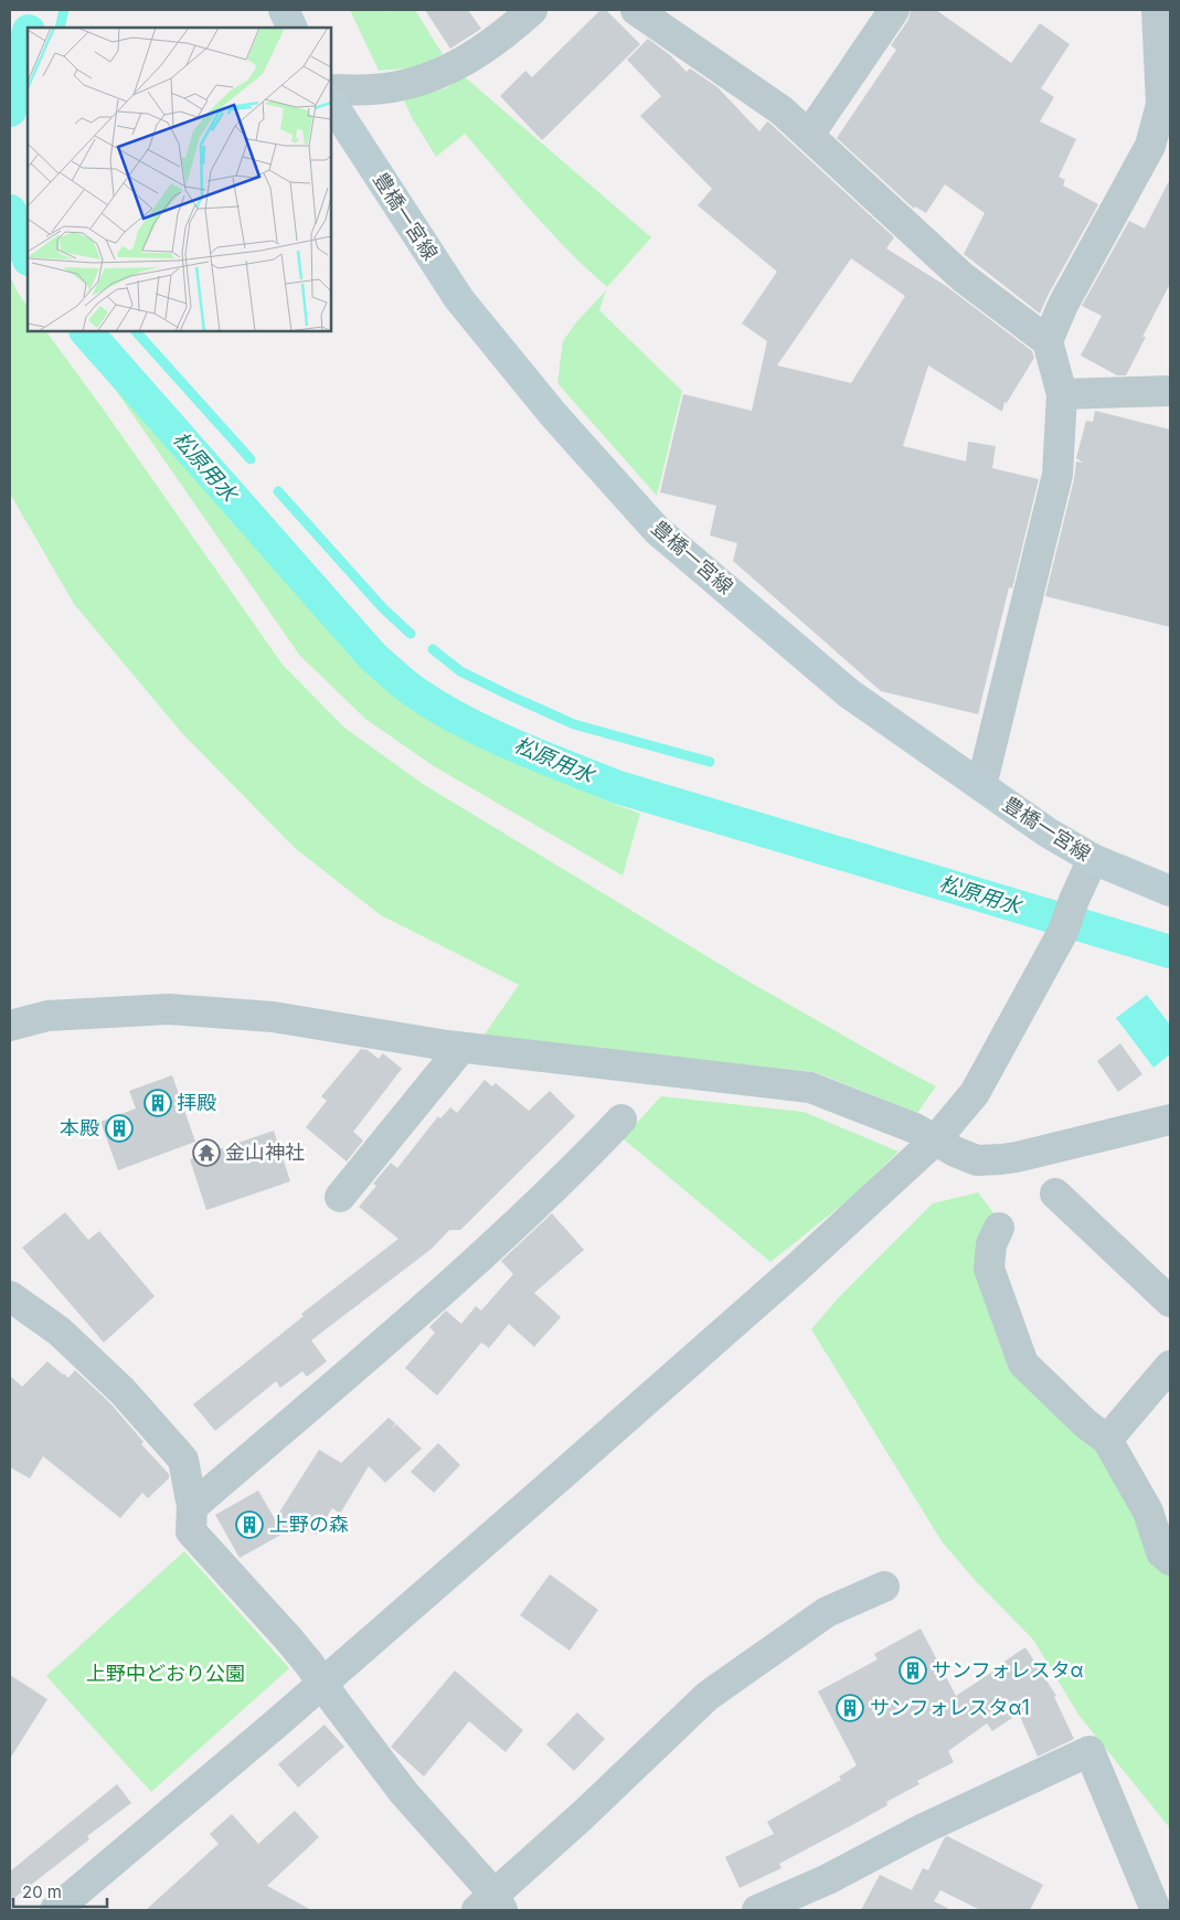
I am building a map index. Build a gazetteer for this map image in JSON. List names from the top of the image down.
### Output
{
  "streets": {
    "main road": ["豊橋一宮線"]
  },
  "water": ["松原用水"],
  "parks": ["上野中どおり公園"],
  "places": {
    "building": [
      "拝殿",
      "本殿",
      "上野の森",
      "サンフォレスタα",
      "サンフォレスタα1"
    ],
    "temple": ["金山神社"]
  },
  "scale_bar": "20 m"
}
